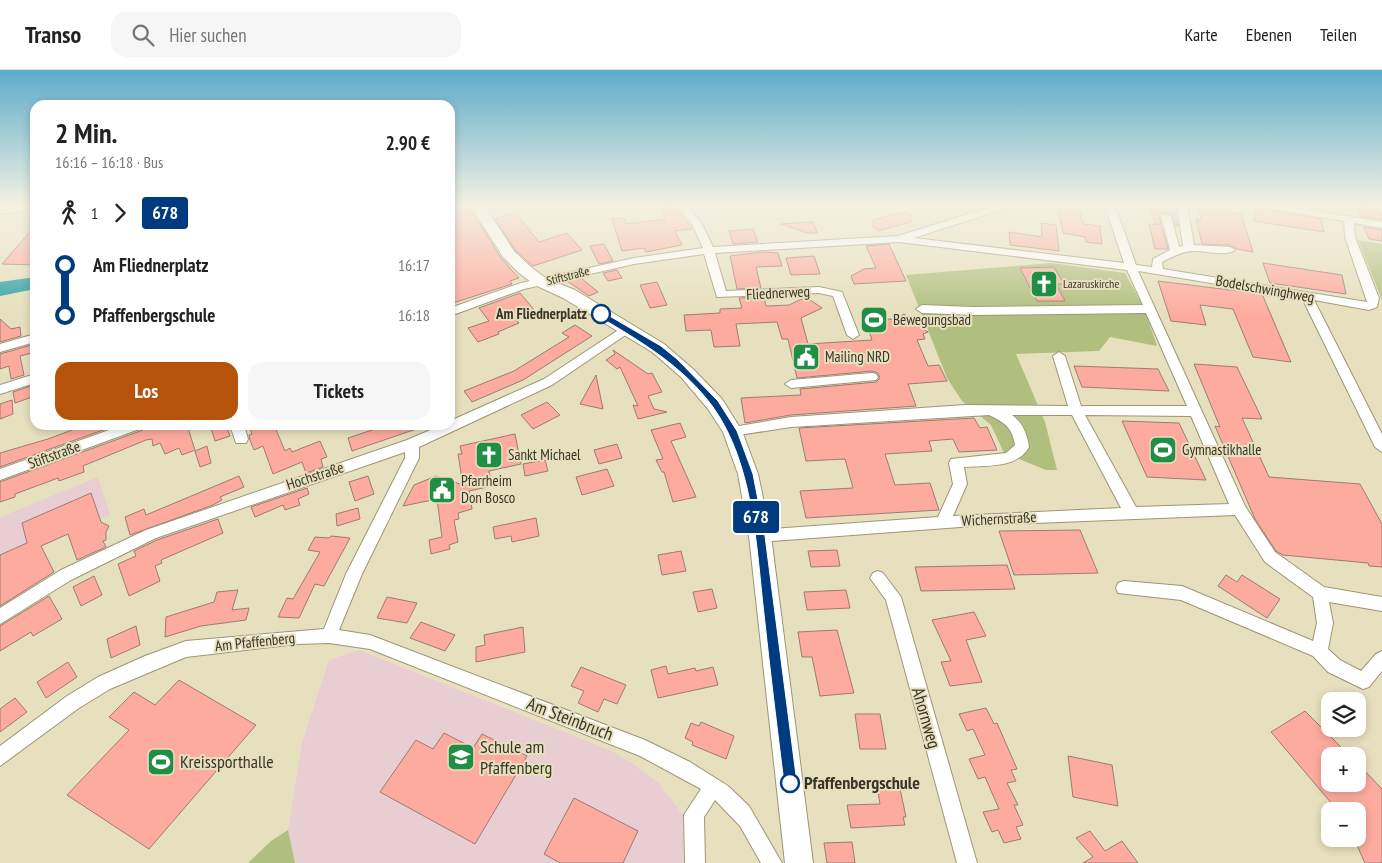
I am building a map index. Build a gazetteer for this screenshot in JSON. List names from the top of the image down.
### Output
{
  "streets": {
    "street": [
      "Stiftstraße",
      "Bodelschwinghweg",
      "Fliednerweg",
      "Hochstraße",
      "Wichernstraße",
      "Am Pfaffenberg",
      "Ahornweg",
      "Am Steinbruch"
    ]
  },
  "crossings": [
    ["Stiftstraße", "Fliednerweg"],
    ["Am Pfaffenberg", "Am Steinbruch"]
  ],
  "places": {
    "church": ["Lazaruskirche", "Sankt Michael"],
    "other": ["Am Fliednerplatz", "Pfaffenbergschule"],
    "sports": ["Bewegungsbad", "Gymnastikhalle", "Kreissporthalle"],
    "public building": ["Mailing NRD", "Pfarrheim Don Bosco"],
    "school or university": ["Schule am Pfaffenberg"]
  },
  "lines": ["bus line 678"],
  "page": {
    "header": "Transo",
    "search": "Hier suchen",
    "nav": ["Karte", "Ebenen", "Teilen"],
    "on_map": "678",
    "heading": ["2 Min.", "16:16 – 16:18 · Bus", "2.90 €"],
    "legs": ["1", "678"],
    "list": [
      {
        "name": "Am Fliednerplatz",
        "value": "16:17"
      },
      {
        "name": "Pfaffenbergschule",
        "value": "16:18"
      }
    ],
    "buttons": ["Los", "Tickets"],
    "map_buttons": ["+", "−"]
  }
}
